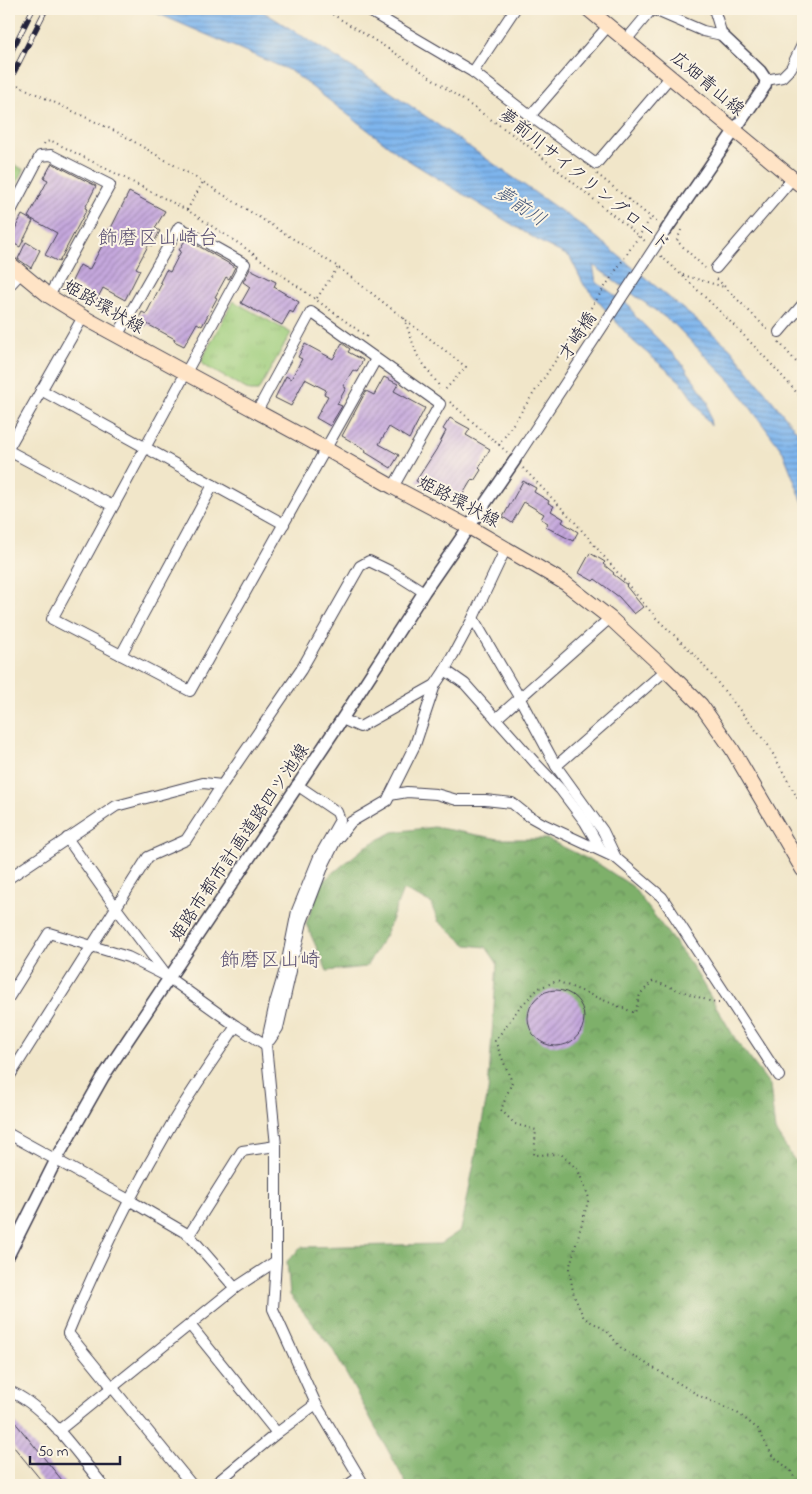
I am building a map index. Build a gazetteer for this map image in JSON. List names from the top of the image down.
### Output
{
  "streets": {
    "main road": ["広畑青山線", "姫路環状線"],
    "street": ["才崎橋", "姫路市都市計画道路四ツ池線"],
    "path": ["夢前川サイクリングロード"]
  },
  "crossings": [
    ["姫路環状線", "姫路市都市計画道路四ツ池線"],
    ["才崎橋", "姫路市都市計画道路四ツ池線"]
  ],
  "districts": ["飾磨区山崎台", "飾磨区山崎"],
  "water": ["夢前川"],
  "scale_bar": "50 m"
}
